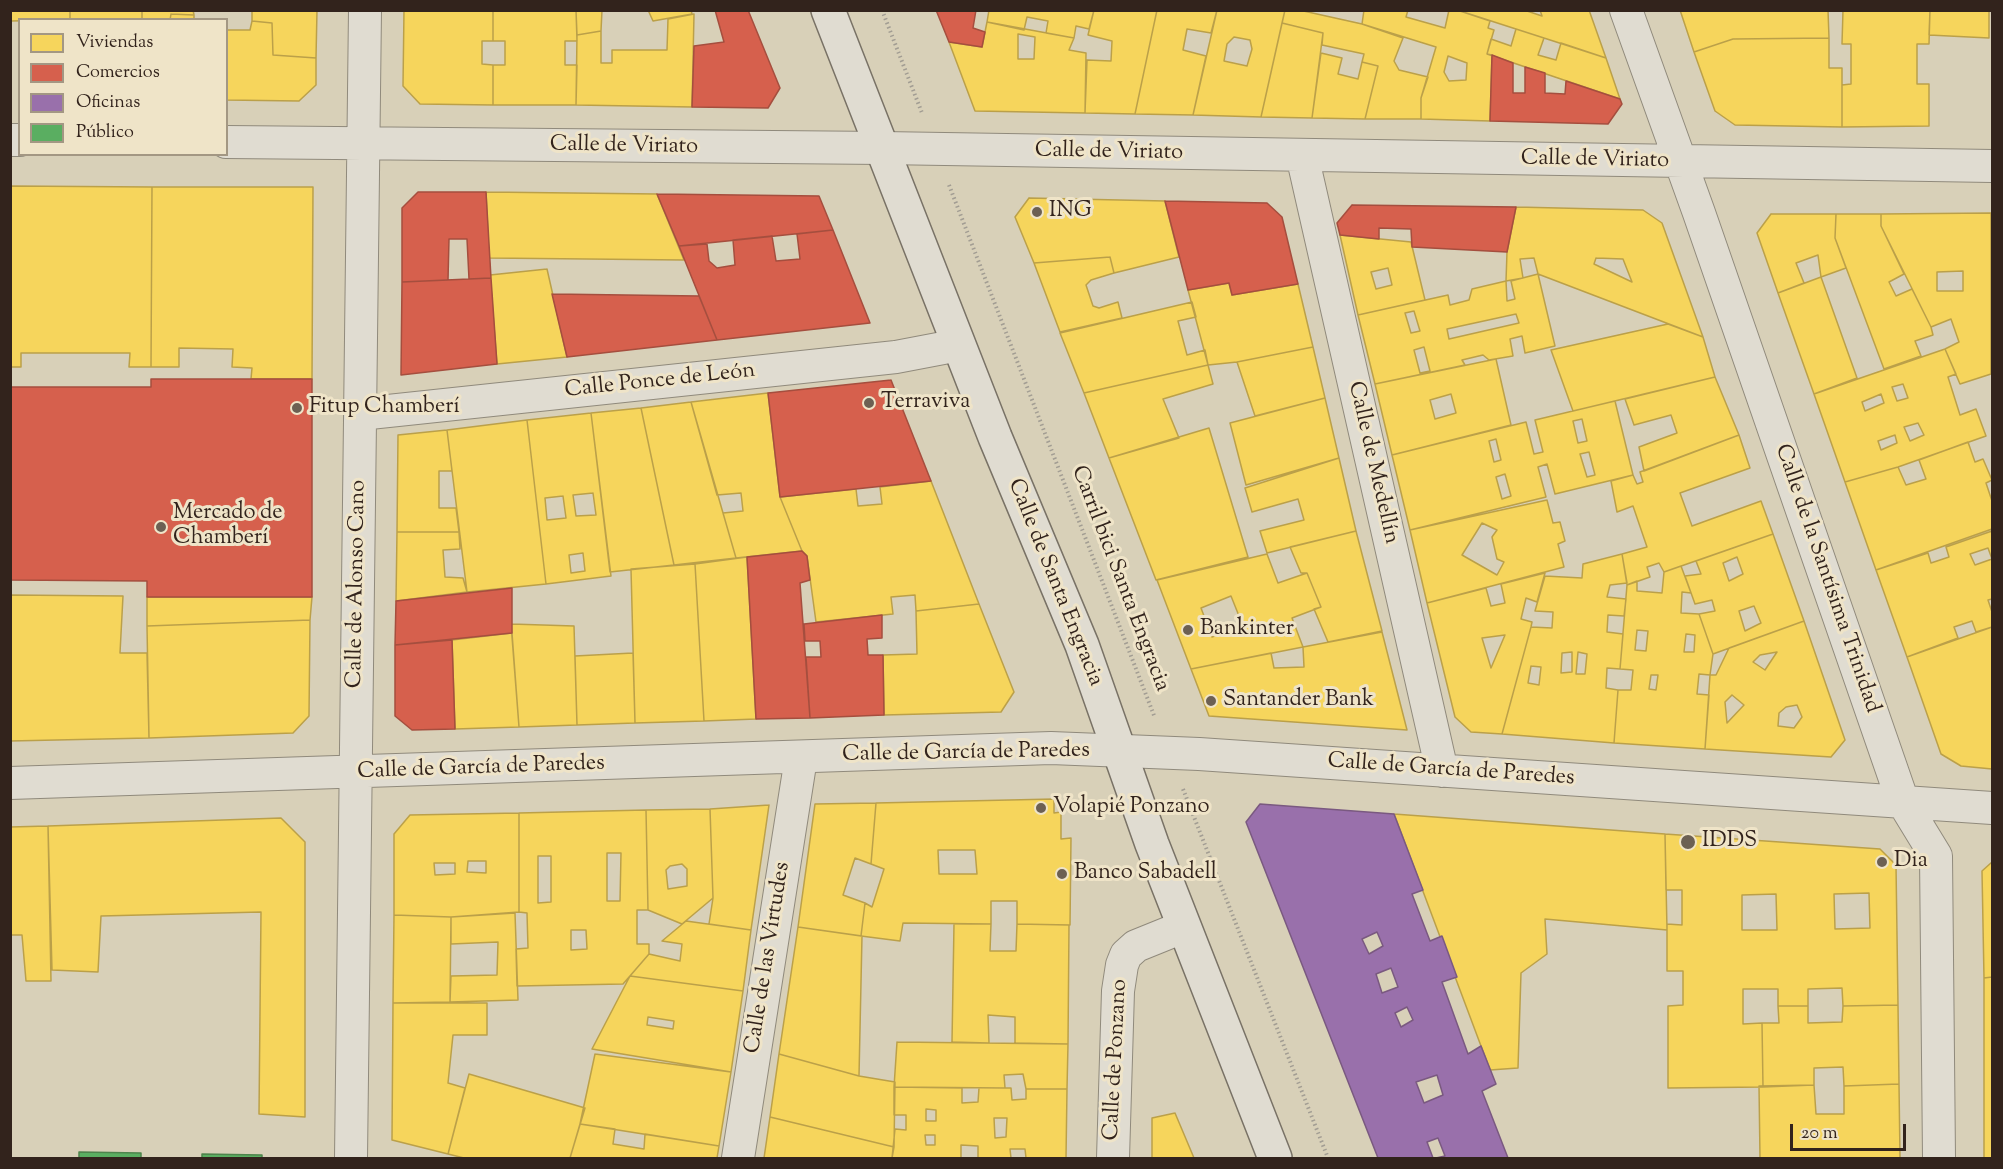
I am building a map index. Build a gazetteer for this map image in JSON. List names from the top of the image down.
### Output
{
  "streets": {
    "main road": ["Calle de Santa Engracia"],
    "street": [
      "Calle de Viriato",
      "Calle Ponce de León",
      "Calle de Medellín",
      "Calle de la Santísima Trinidad",
      "Calle de Alonso Cano",
      "Calle de García de Paredes",
      "Calle de las Virtudes",
      "Calle de Ponzano"
    ],
    "path": ["Carril bici Santa Engracia"]
  },
  "crossings": [
    ["Calle de Viriato", "Calle de Medellín"],
    ["Calle de Viriato", "Carril bici Santa Engracia"],
    ["Calle de Viriato", "Calle de la Santísima Trinidad"],
    ["Calle de Viriato", "Calle de Santa Engracia"],
    ["Calle de Viriato", "Calle de Alonso Cano"],
    ["Calle Ponce de León", "Calle de Santa Engracia"],
    ["Calle Ponce de León", "Calle de Alonso Cano"],
    ["Calle de Medellín", "Calle de García de Paredes"],
    ["Carril bici Santa Engracia", "Calle de García de Paredes"],
    ["Calle de la Santísima Trinidad", "Calle de García de Paredes"],
    ["Calle de Santa Engracia", "Calle de García de Paredes"],
    ["Calle de Santa Engracia", "Calle de Ponzano"],
    ["Calle de Alonso Cano", "Calle de García de Paredes"],
    ["Calle de García de Paredes", "Calle de las Virtudes"]
  ],
  "places": [
    "ING",
    "Terraviva",
    "Fitup Chamberí",
    "Mercado de Chamberí",
    "Bankinter",
    "Santander Bank",
    "Volapié Ponzano",
    "IDDS",
    "Dia",
    "Banco Sabadell"
  ],
  "legend": [
    "Viviendas",
    "Comercios",
    "Oficinas",
    "Público"
  ],
  "scale_bar": "20 m"
}
